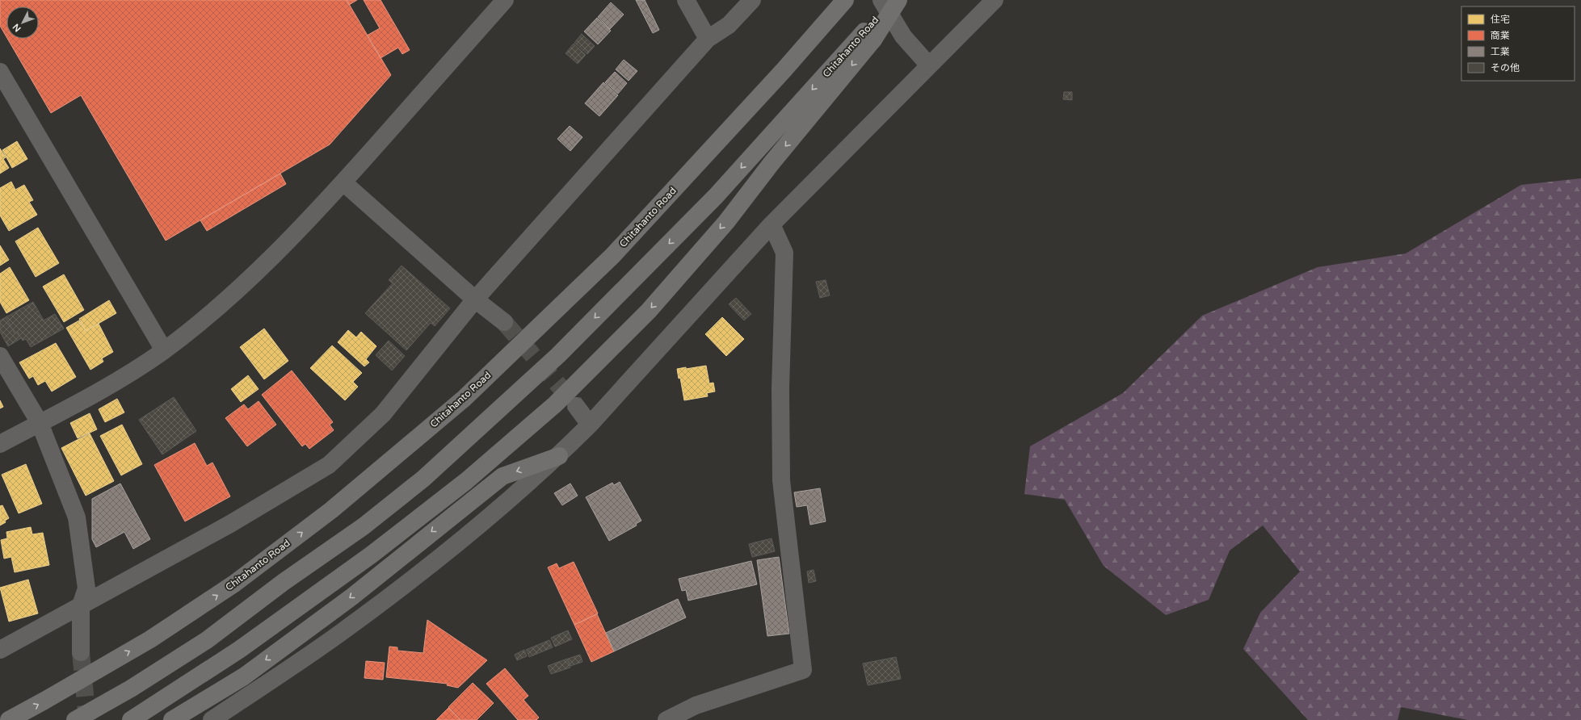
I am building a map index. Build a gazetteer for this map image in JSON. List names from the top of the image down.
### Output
{
  "streets": {
    "highway": ["Chitahanto Road"]
  },
  "legend": [
    "住宅",
    "商業",
    "工業",
    "その他"
  ],
  "north": "bottom left"
}
